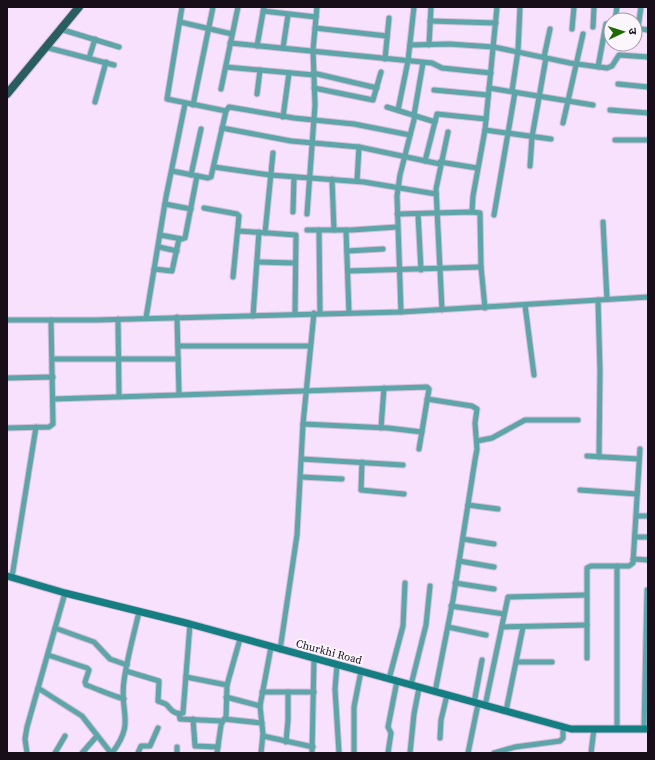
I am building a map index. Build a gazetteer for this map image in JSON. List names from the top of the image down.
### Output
{
  "streets": {
    "street": ["Churkhi Road"]
  },
  "north": "right"
}
